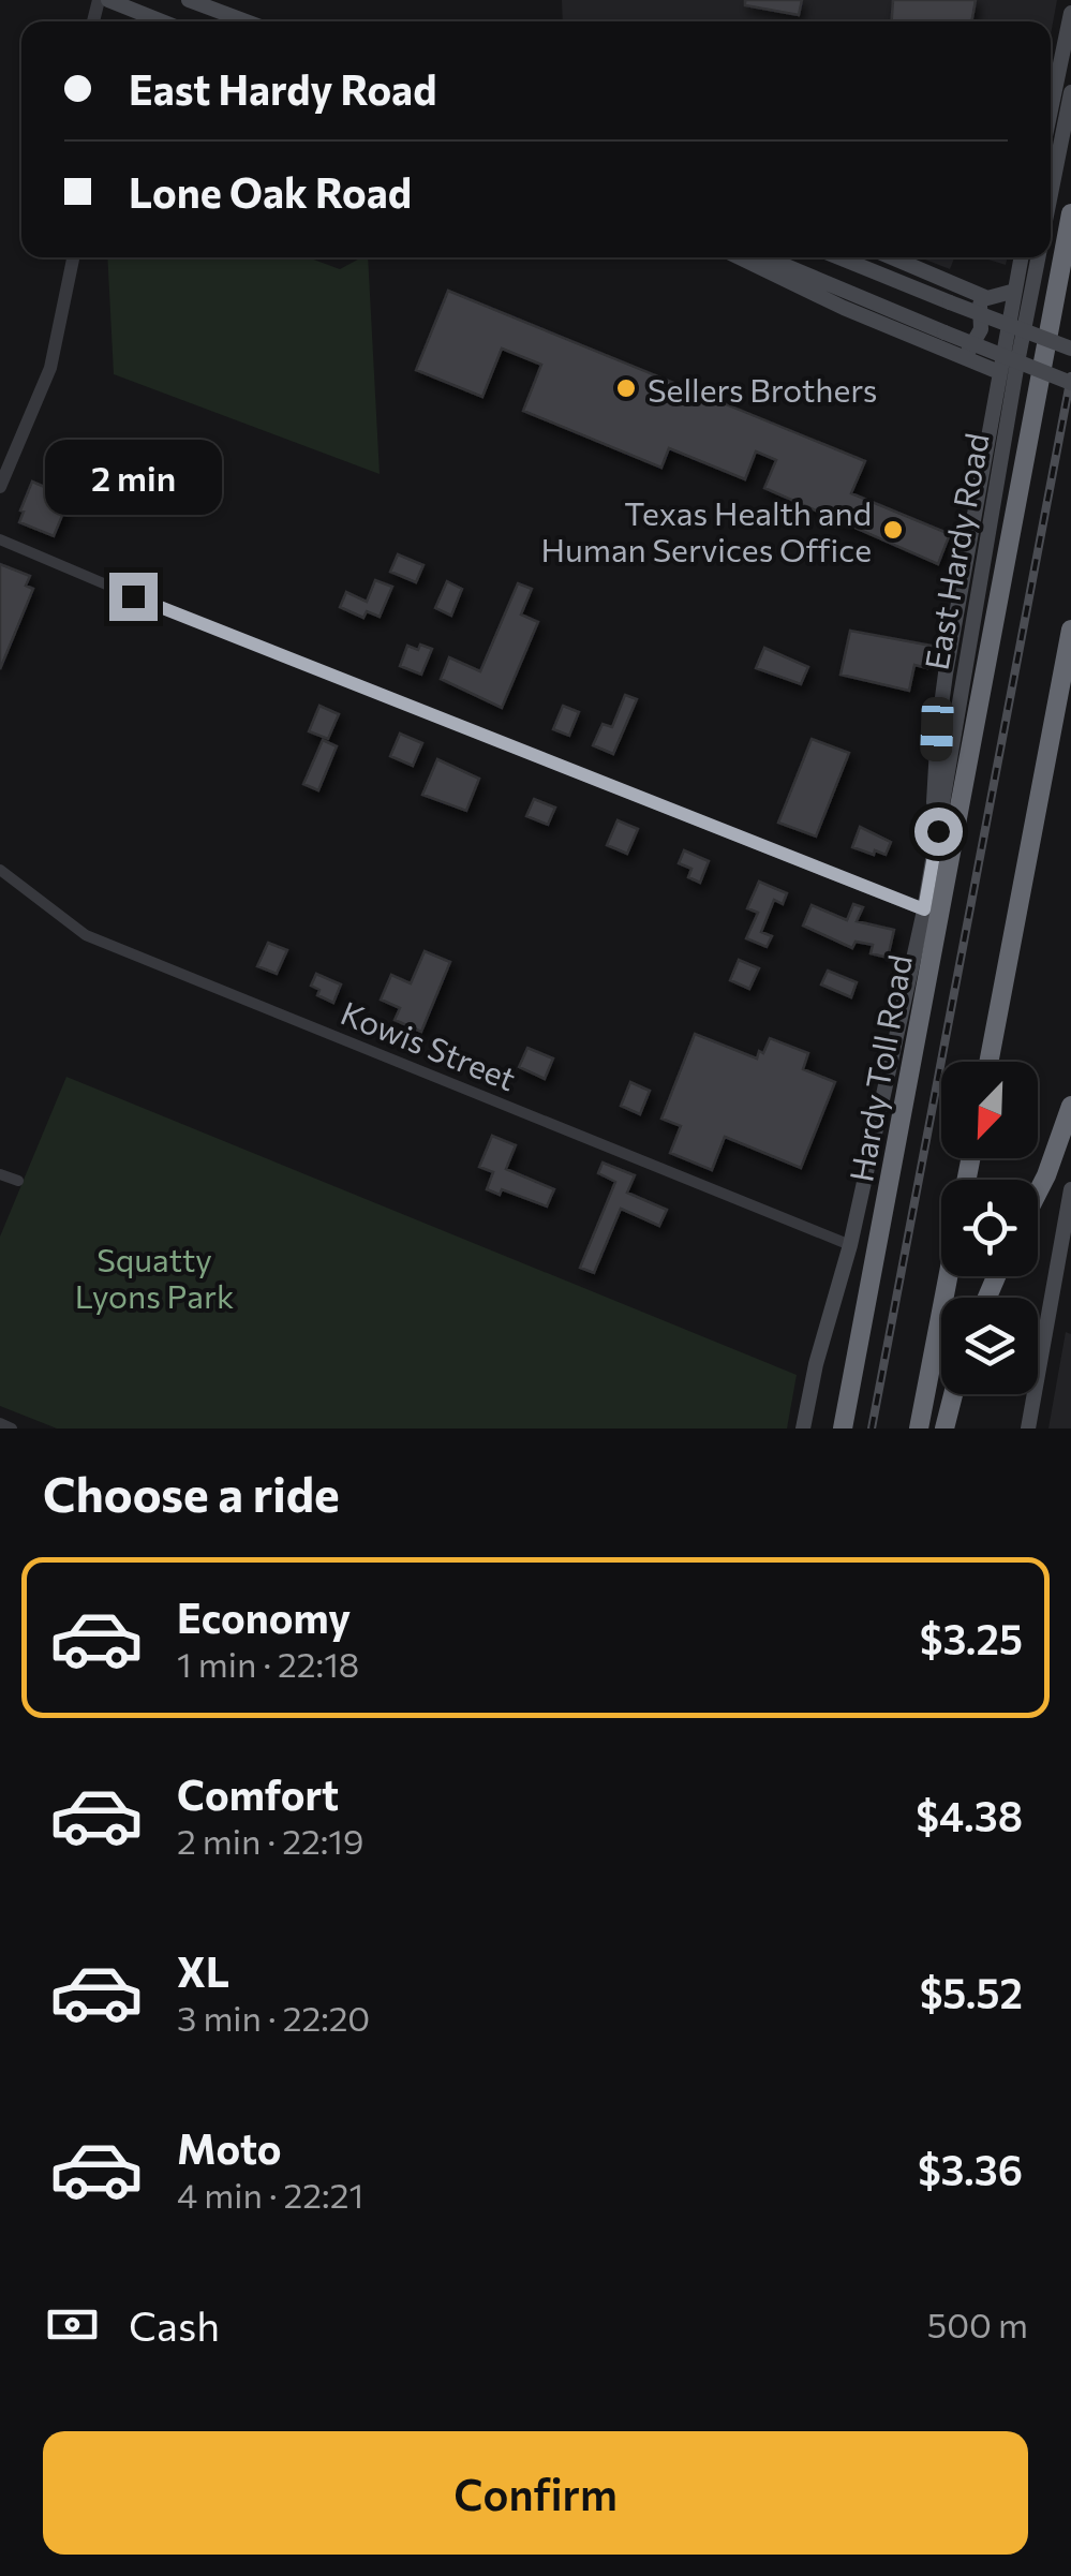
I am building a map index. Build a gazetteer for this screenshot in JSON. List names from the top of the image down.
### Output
{
  "streets": {
    "highway": ["Hardy Toll Road"],
    "main road": ["East Hardy Road"],
    "street": ["Kowis Street"]
  },
  "crossings": [
    ["East Hardy Road", "Kowis Street"]
  ],
  "parks": ["Squatty Lyons Park"],
  "places": ["Sellers Brothers", "Texas Health and Human Services Office"],
  "north": "bottom left",
  "page": {
    "banner": ["East Hardy Road", "Lone Oak Road"],
    "bubble": "2 min",
    "heading": "Choose a ride",
    "list": [
      {
        "name": "Economy",
        "note": "1 min · 22:18",
        "value": "$3.25"
      },
      {
        "name": "Comfort",
        "note": "2 min · 22:19",
        "value": "$4.38"
      },
      {
        "name": "XL",
        "note": "3 min · 22:20",
        "value": "$5.52"
      },
      {
        "name": "Moto",
        "note": "4 min · 22:21",
        "value": "$3.36"
      }
    ],
    "pay": ["Cash", "500 m"],
    "buttons": "Confirm"
  }
}
